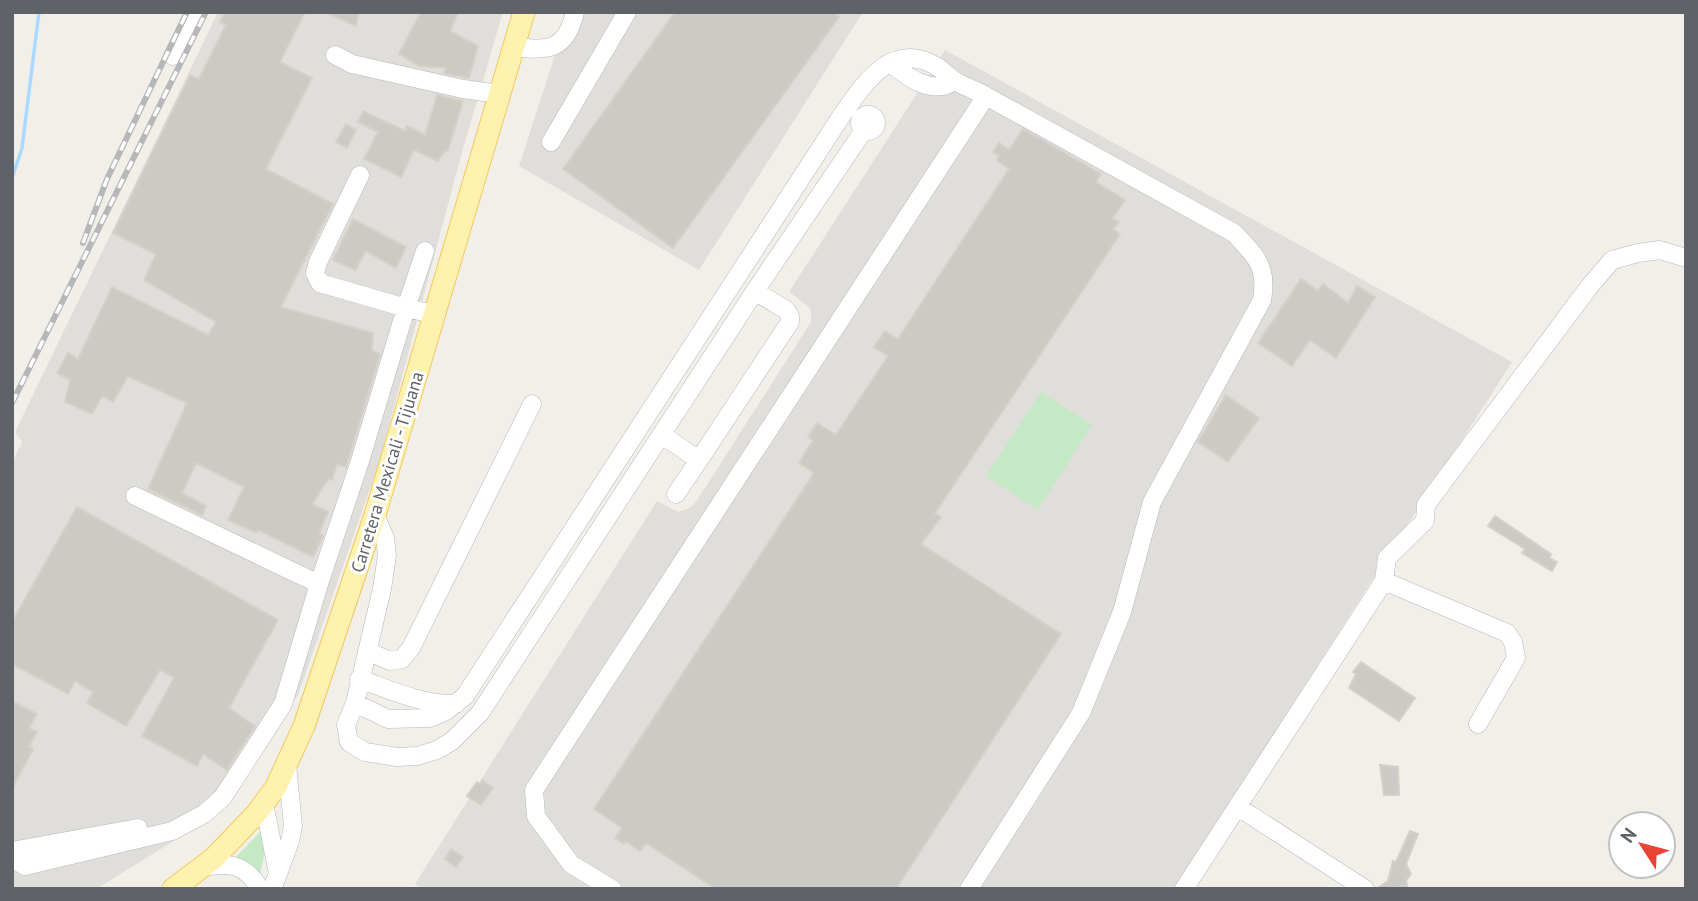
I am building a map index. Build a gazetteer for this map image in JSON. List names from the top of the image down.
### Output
{
  "streets": {
    "main road": ["Carretera Mexicali - Tijuana"]
  },
  "north": "top left"
}
